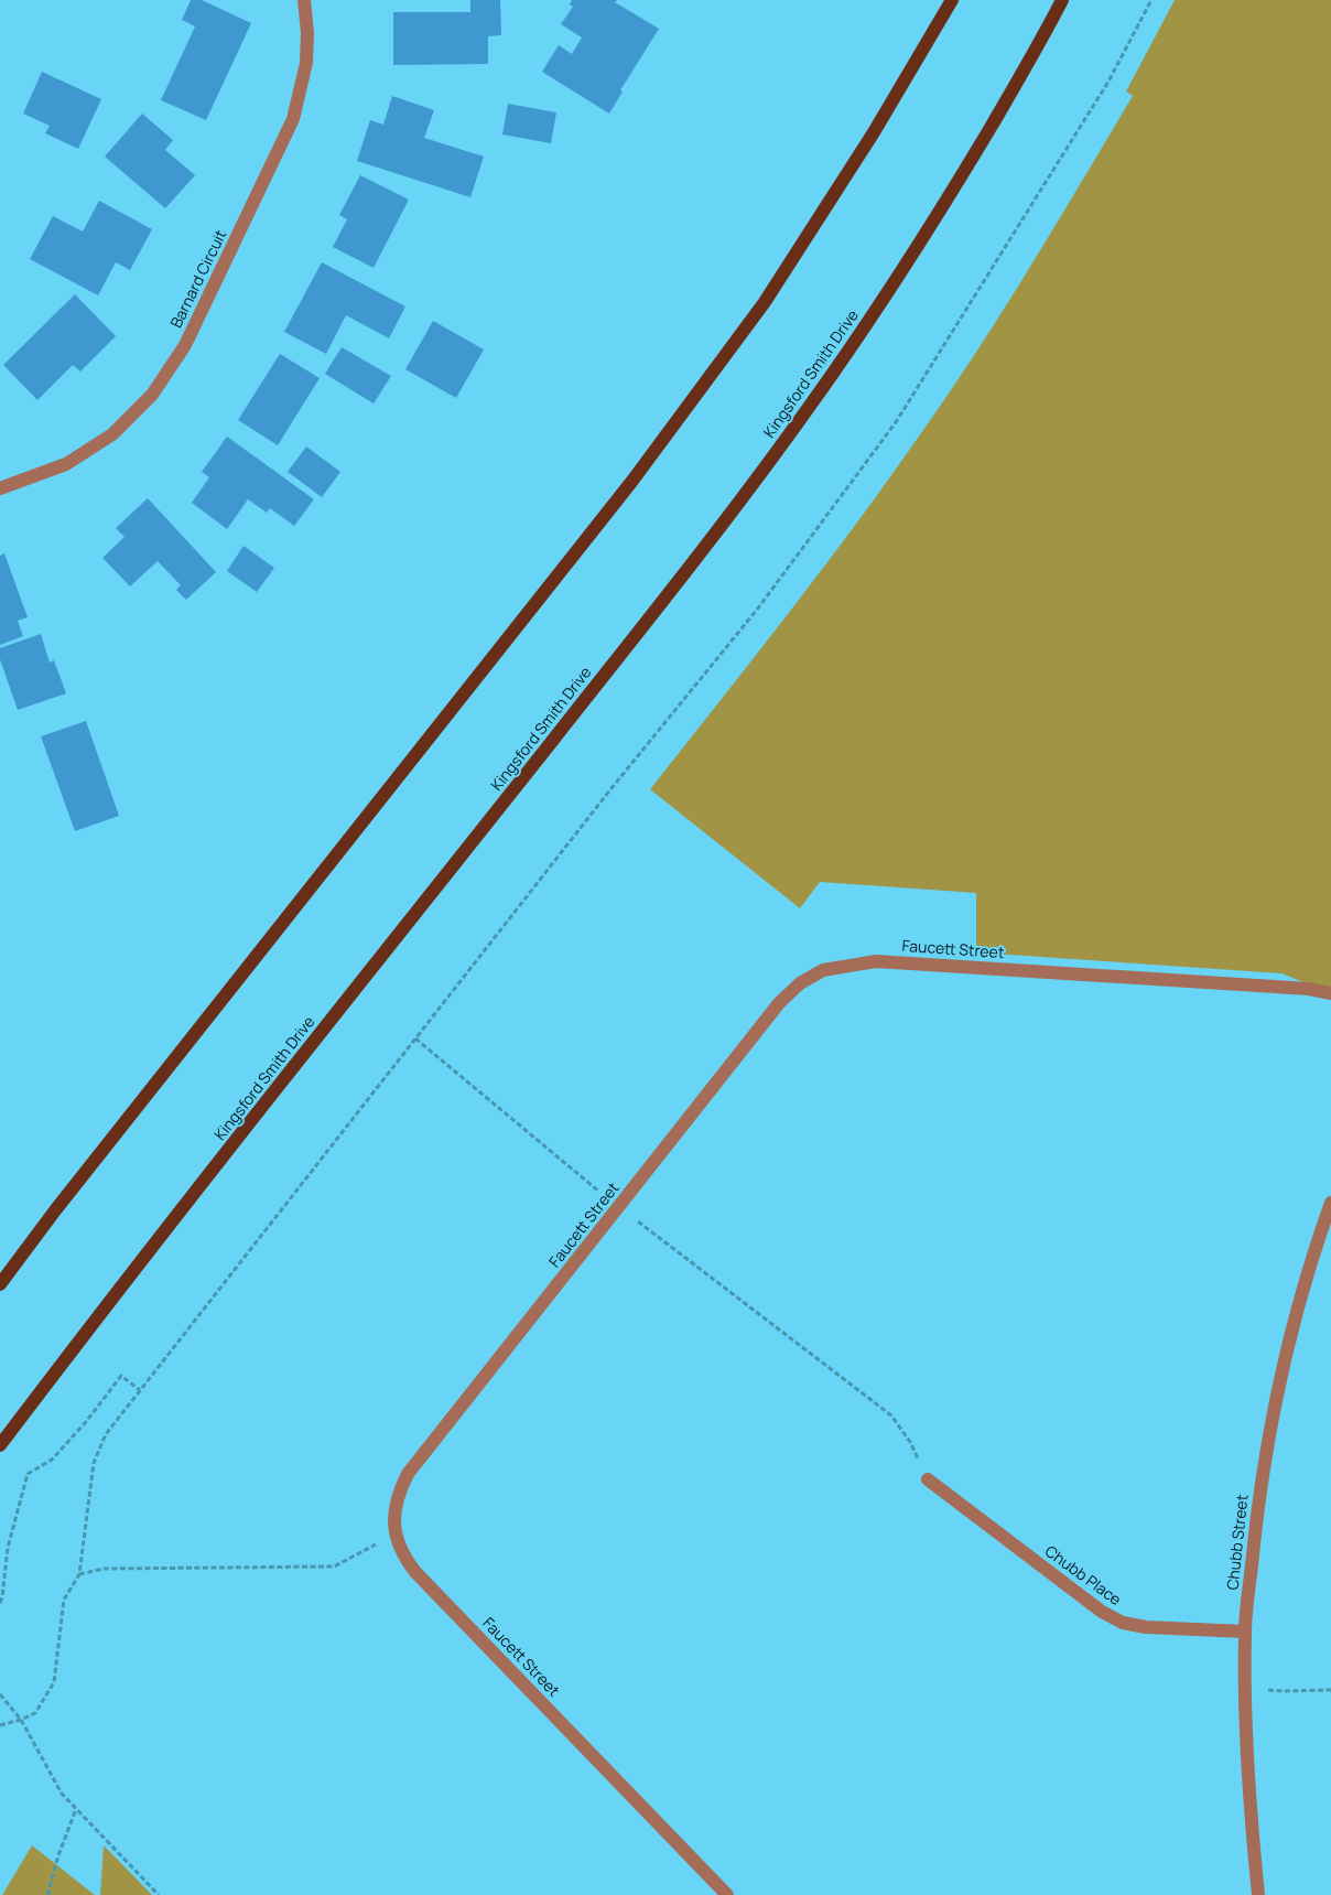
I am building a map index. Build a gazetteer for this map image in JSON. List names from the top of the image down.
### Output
{
  "streets": {
    "main road": ["Kingsford Smith Drive"],
    "street": [
      "Barnard Circuit",
      "Faucett Street",
      "Chubb Street",
      "Chubb Place"
    ]
  },
  "crossings": [
    ["Chubb Street", "Chubb Place"]
  ]
}
